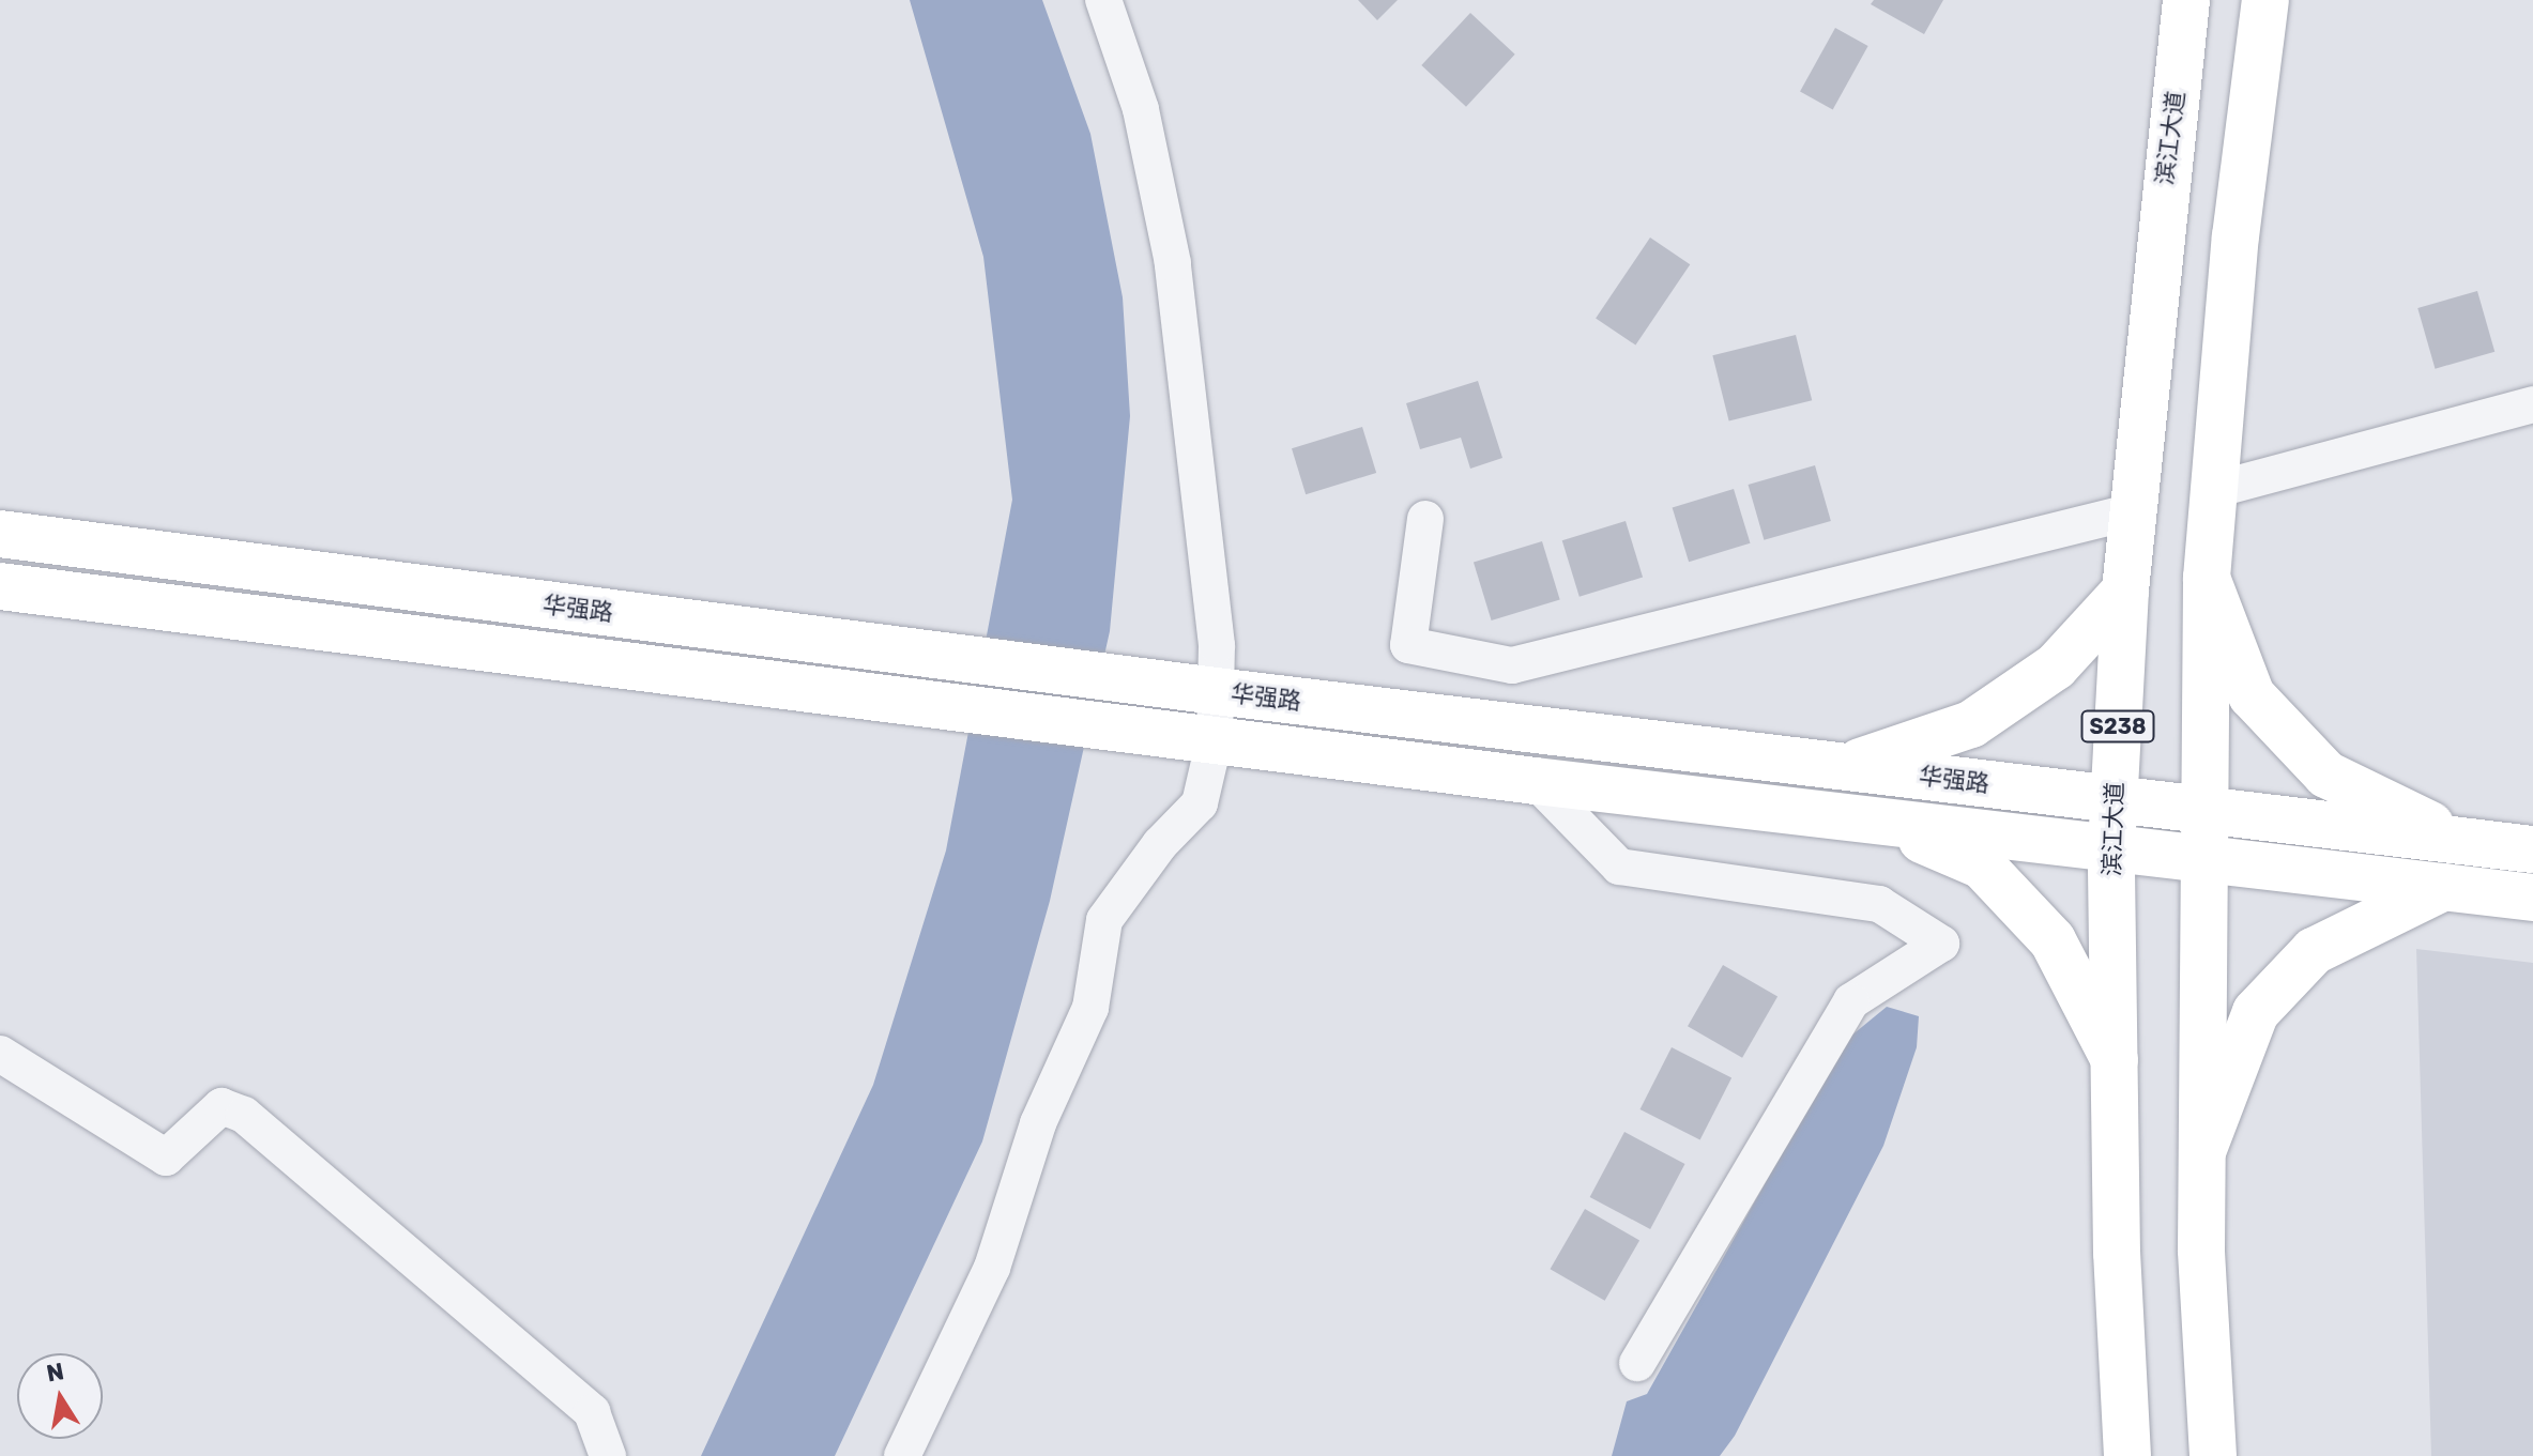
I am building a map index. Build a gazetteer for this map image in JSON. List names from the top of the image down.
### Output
{
  "streets": {
    "main road": ["滨江大道", "华强路", "S238"]
  },
  "crossings": [
    ["滨江大道", "华强路"]
  ],
  "north": "top"
}
